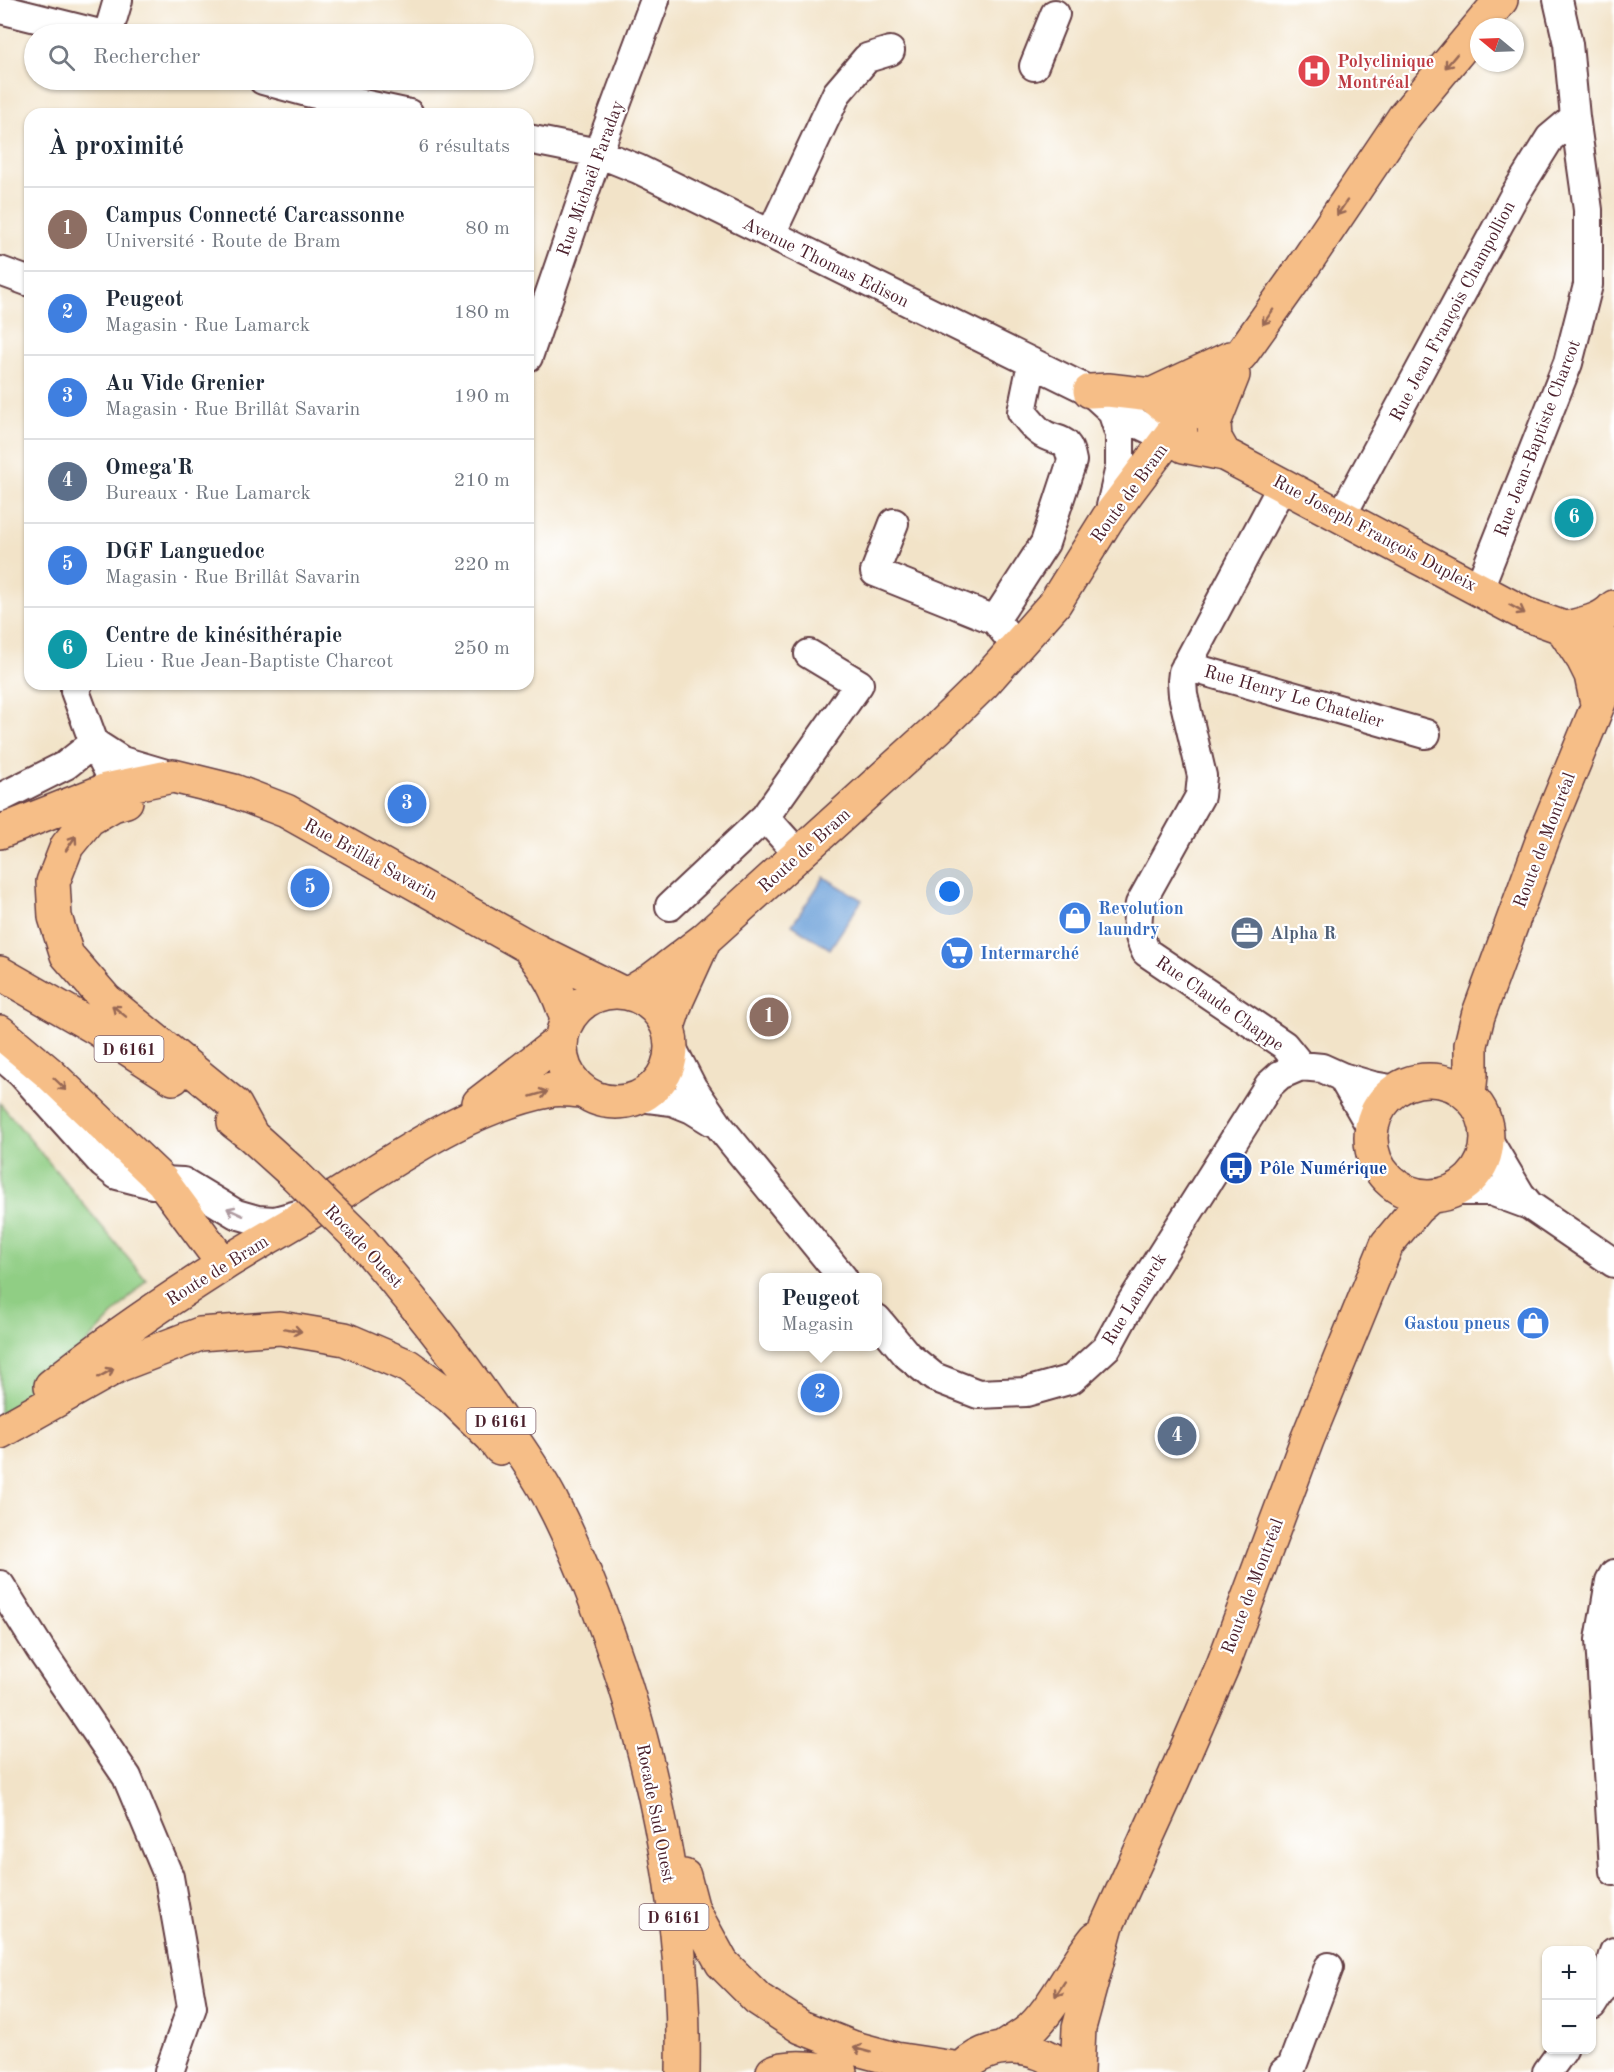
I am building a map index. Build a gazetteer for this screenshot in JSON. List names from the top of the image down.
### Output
{
  "streets": {
    "main road": [
      "Route de Bram",
      "Rue Joseph François Dupleix",
      "Route de Montréal",
      "Rue Brillât Savarin",
      "D 6161",
      "Rocade Ouest",
      "Rocade Sud Ouest"
    ],
    "street": [
      "Rue Michaël Faraday",
      "Avenue Thomas Edison",
      "Rue Jean François Champollion",
      "Rue Jean-Baptiste Charcot",
      "Rue Henry Le Chatelier",
      "Rue Claude Chappe",
      "Rue Lamarck"
    ]
  },
  "crossings": [
    ["Rue Michaël Faraday", "Avenue Thomas Edison"],
    ["Avenue Thomas Edison", "Route de Bram"],
    ["Avenue Thomas Edison", "Rue Joseph François Dupleix"],
    ["Rue Jean François Champollion", "Rue Jean-Baptiste Charcot"],
    ["Rue Jean François Champollion", "Rue Joseph François Dupleix"],
    ["Rue Jean-Baptiste Charcot", "Rue Joseph François Dupleix"],
    ["Route de Bram", "Rue Joseph François Dupleix"],
    ["Route de Bram", "Rue Brillât Savarin"],
    ["Rue Joseph François Dupleix", "Rue Henry Le Chatelier"],
    ["Rue Henry Le Chatelier", "Rue Claude Chappe"],
    ["Route de Montréal", "Rue Claude Chappe"],
    ["Rue Claude Chappe", "Rue Lamarck"],
    ["Rocade Ouest", "Rocade Sud Ouest"]
  ],
  "places": {
    "hospital": ["Polyclinique Montréal"],
    "shop": ["Revolution laundry", "Gastou pneus"],
    "office": ["Alpha R"],
    "supermarket": ["Intermarché"],
    "bus stop": ["Pôle Numérique"]
  },
  "north": "left",
  "page": {
    "search": "Rechercher",
    "heading": ["À proximité", "6 résultats"],
    "list": [
      {
        "mark": "1",
        "name": "Campus Connecté Carcassonne",
        "note": "Université · Route de Bram",
        "value": "80 m"
      },
      {
        "mark": "2",
        "name": "Peugeot",
        "note": "Magasin · Rue Lamarck",
        "value": "180 m"
      },
      {
        "mark": "3",
        "name": "Au Vide Grenier",
        "note": "Magasin · Rue Brillât Savarin",
        "value": "190 m"
      },
      {
        "mark": "4",
        "name": "Omega'R",
        "note": "Bureaux · Rue Lamarck",
        "value": "210 m"
      },
      {
        "mark": "5",
        "name": "DGF Languedoc",
        "note": "Magasin · Rue Brillât Savarin",
        "value": "220 m"
      },
      {
        "mark": "6",
        "name": "Centre de kinésithérapie",
        "note": "Lieu · Rue Jean-Baptiste Charcot",
        "value": "250 m"
      }
    ],
    "pins": [
      "6",
      "3",
      "5",
      "1",
      "2",
      "4"
    ],
    "popup": ["Peugeot", "Magasin"],
    "map_buttons": ["+", "−"]
  }
}
